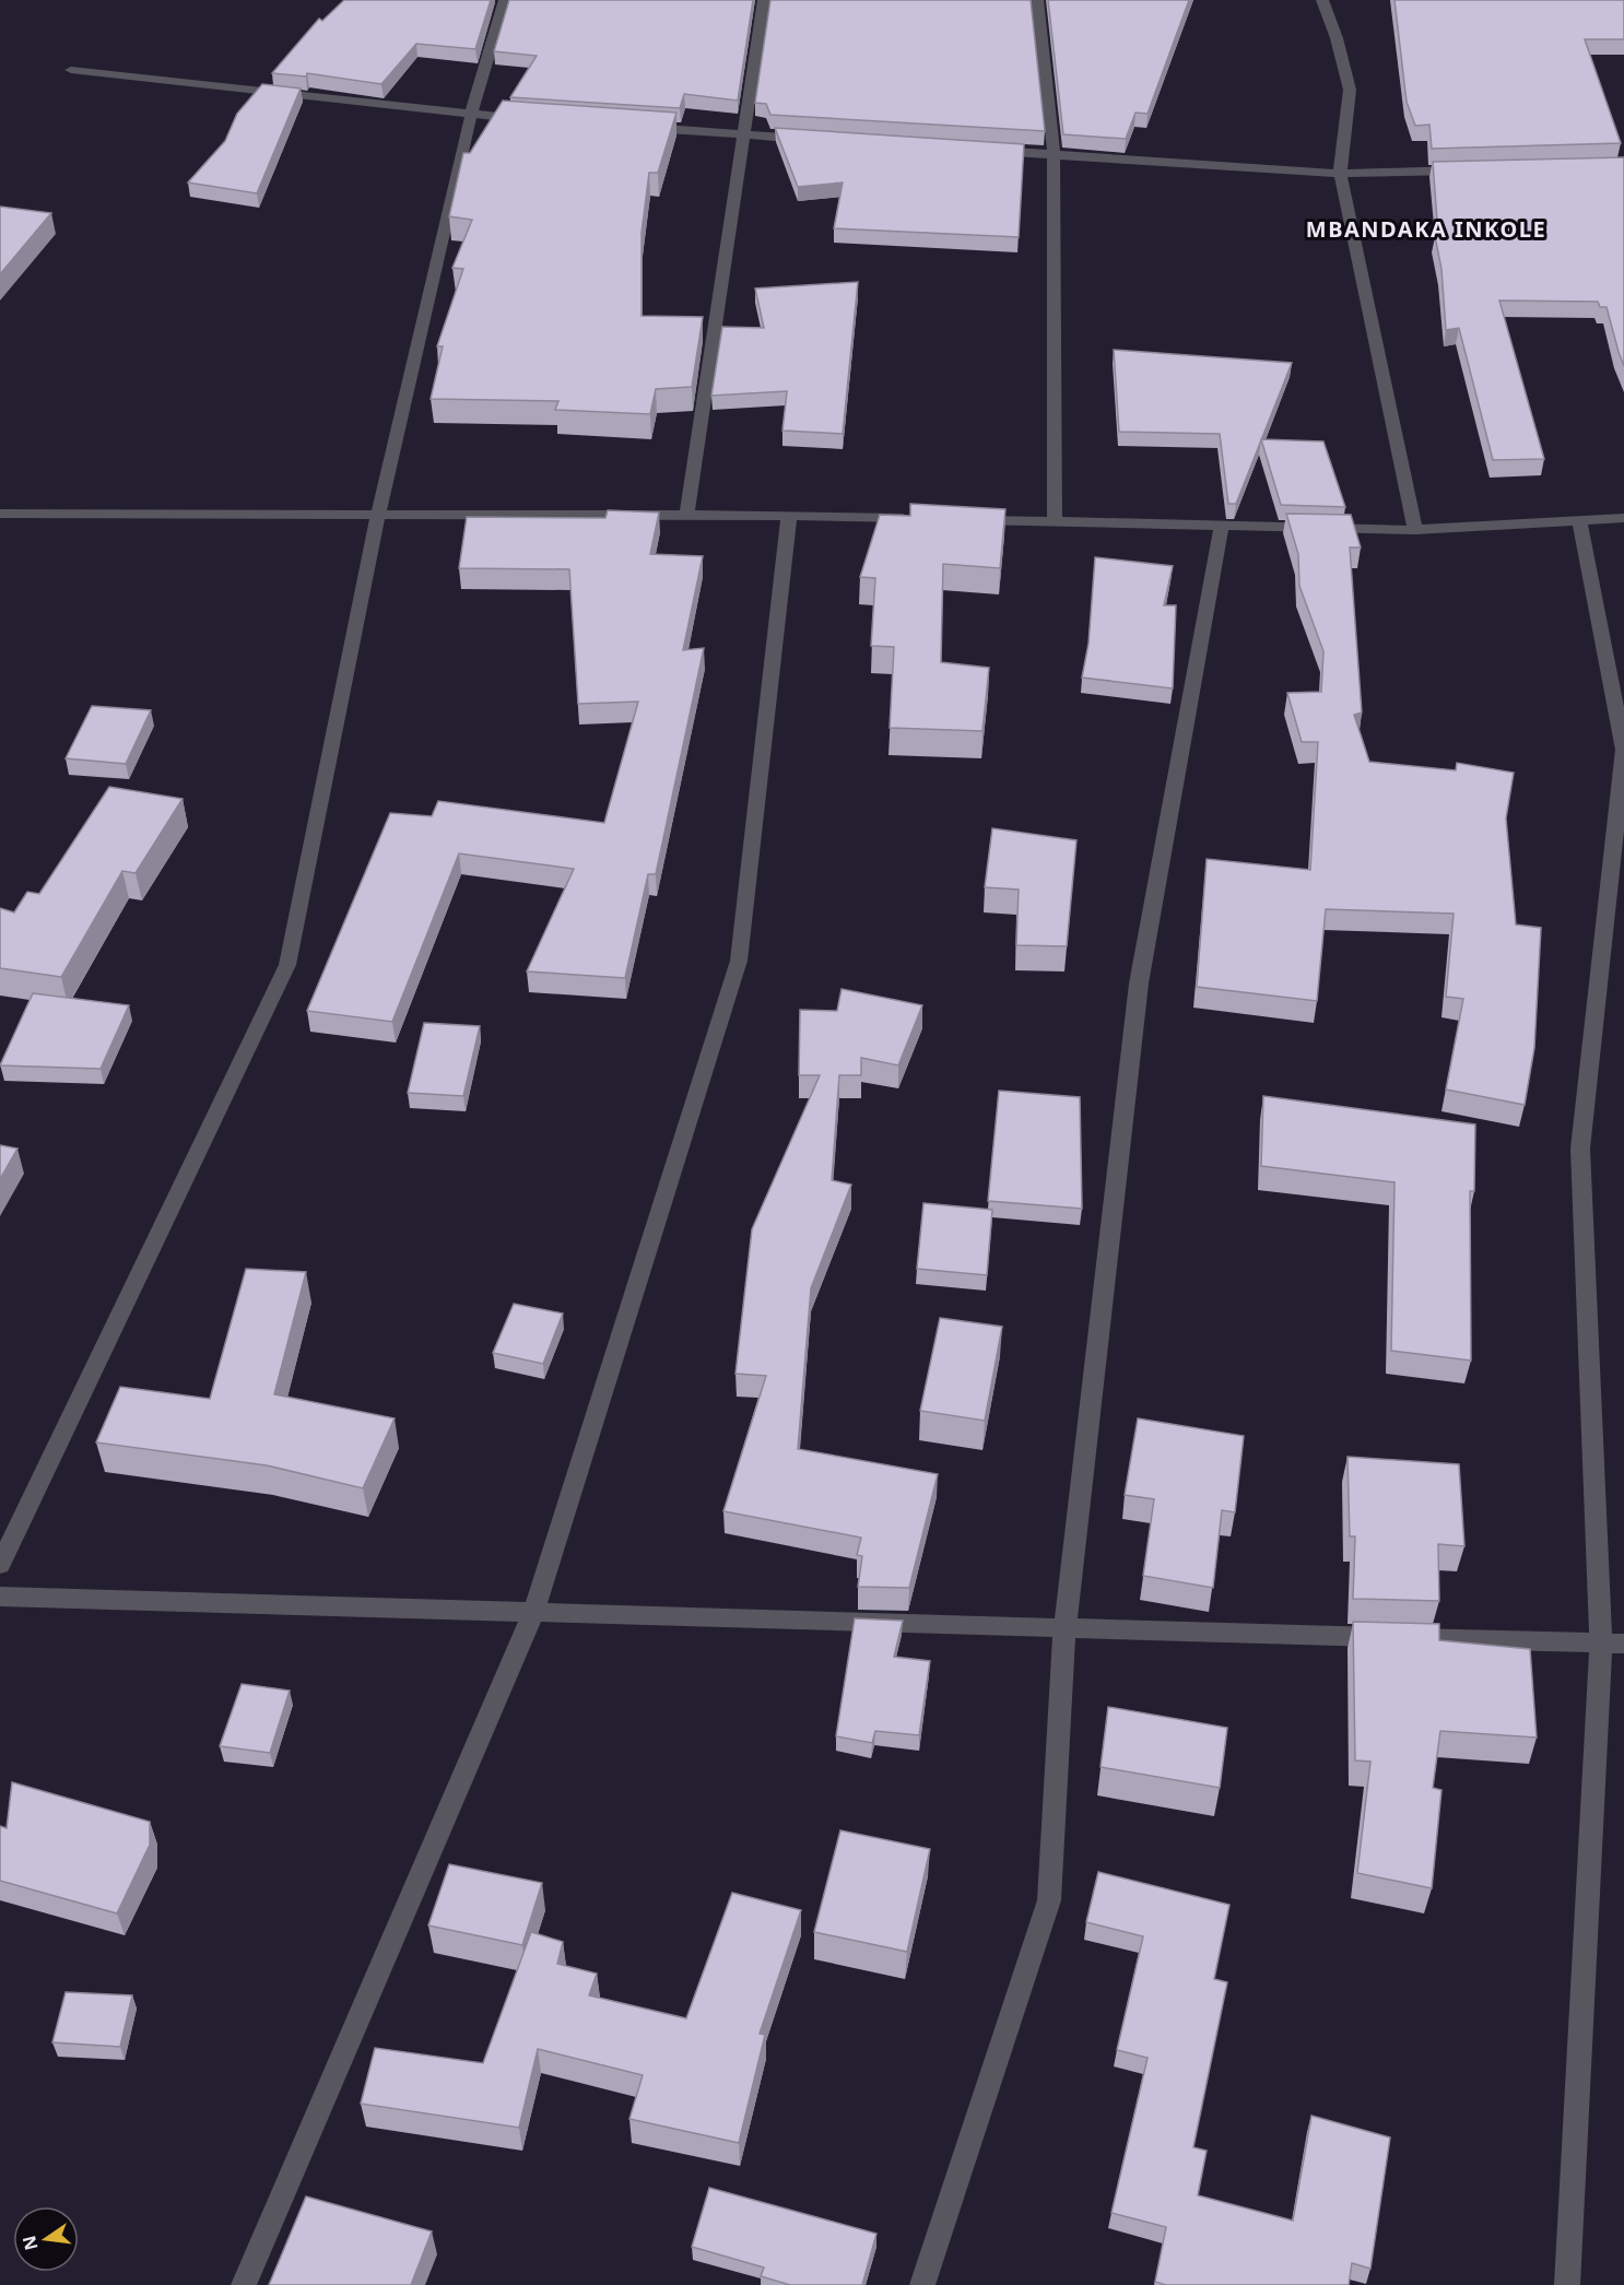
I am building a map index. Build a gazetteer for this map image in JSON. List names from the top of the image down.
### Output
{
  "districts": ["MBANDAKA INKOLE"],
  "north": "left"
}
